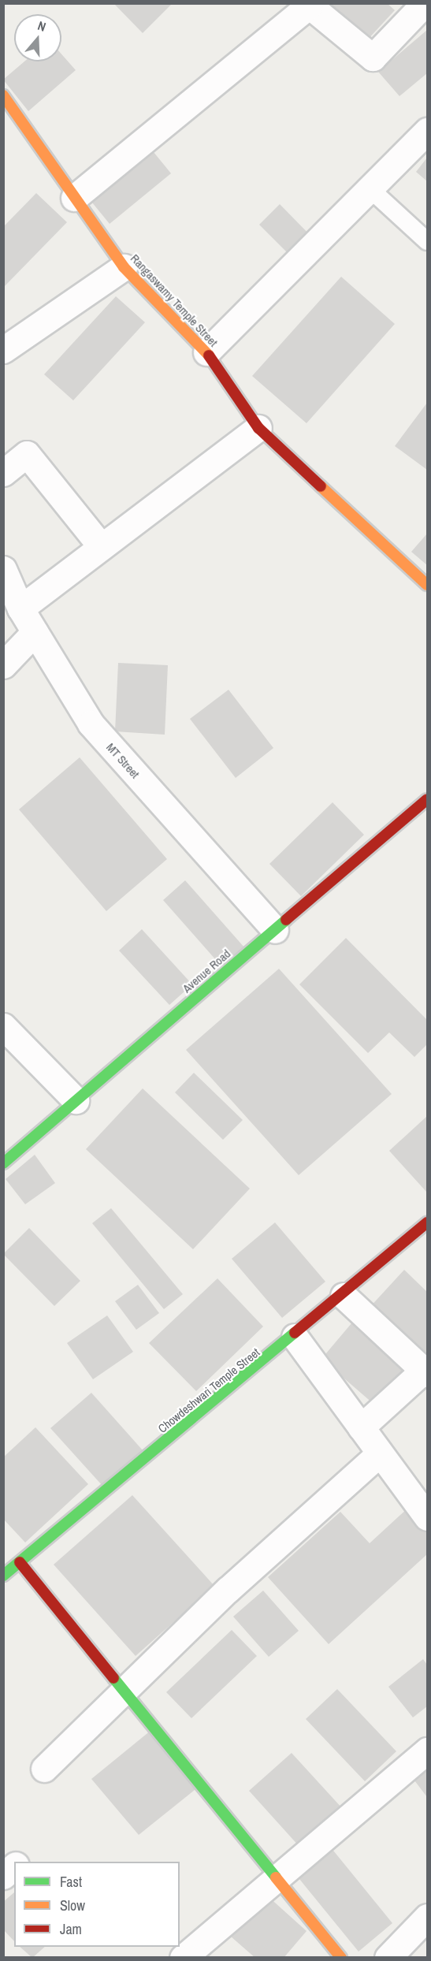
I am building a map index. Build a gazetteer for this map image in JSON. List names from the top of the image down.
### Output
{
  "streets": {
    "street": [
      "Rangaswamy Temple Street",
      "MT Street",
      "Avenue Road",
      "Chowdeshwari Temple Street"
    ]
  },
  "crossings": [
    ["MT Street", "Avenue Road"]
  ],
  "legend": ["Fast", "Slow", "Jam"],
  "north": "top"
}
